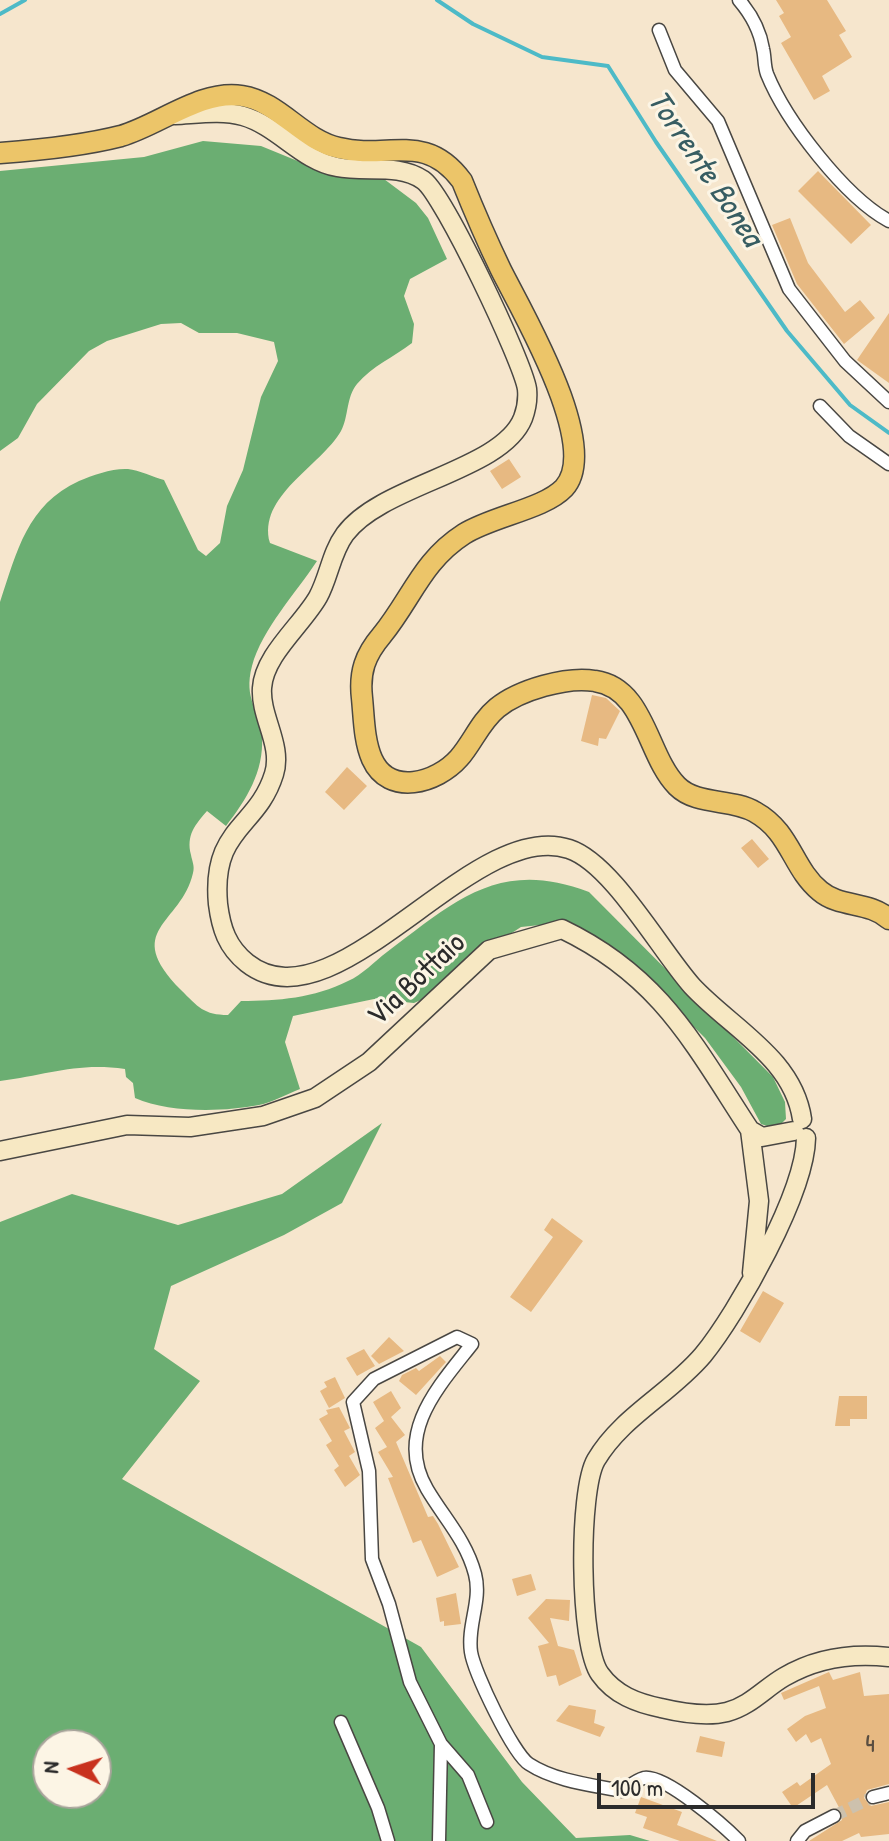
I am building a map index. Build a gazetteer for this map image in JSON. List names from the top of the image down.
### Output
{
  "streets": {
    "street": ["Via Bottaio"]
  },
  "water": ["Torrente Bonea"],
  "house_numbers": ["4"],
  "scale_bar": "100 m",
  "north": "left"
}
